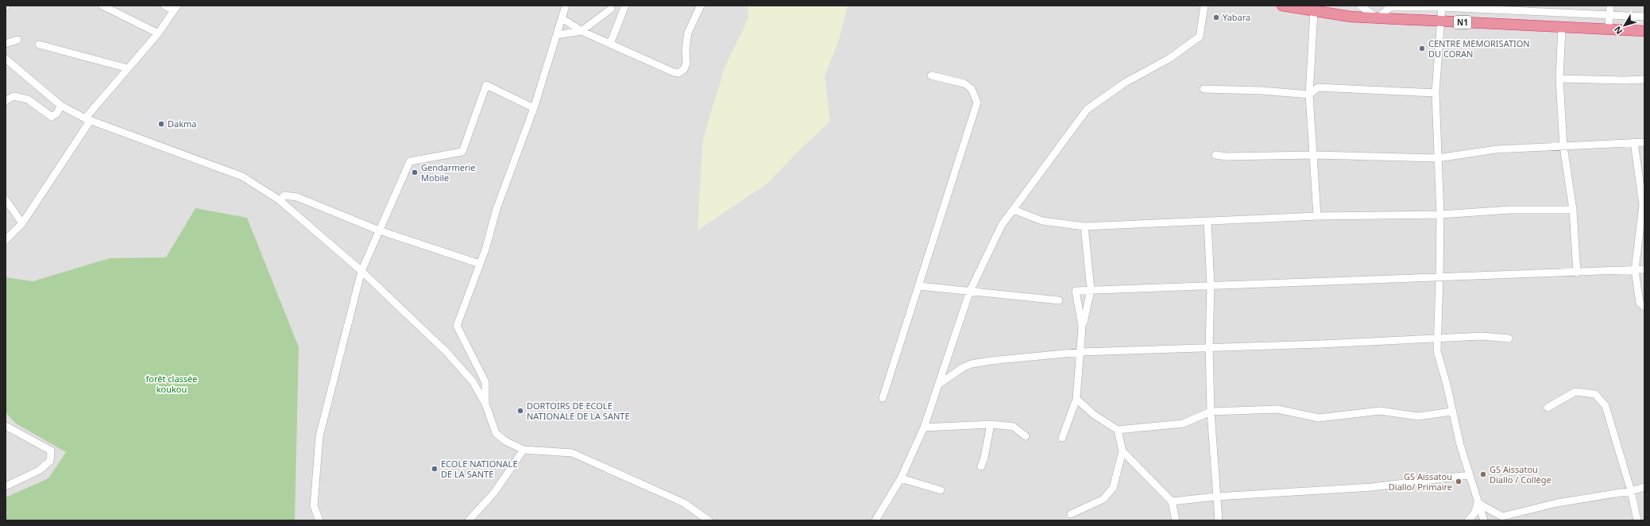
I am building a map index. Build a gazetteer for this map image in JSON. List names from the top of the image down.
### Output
{
  "streets": {
    "highway": ["N1"]
  },
  "parks": ["forêt classée koukou"],
  "places": [
    "Yabara",
    "CENTRE MEMORISATION DU CORAN",
    "Dakma",
    "Gendarmerie Mobile",
    "DORTOIRS DE ECOLE NATIONALE DE LA SANTE",
    "ECOLE NATIONALE DE LA SANTE",
    "GS Aissatou Diallo / Collège",
    "GS Aissatou Diallo/ Primaire"
  ],
  "north": "bottom left"
}
